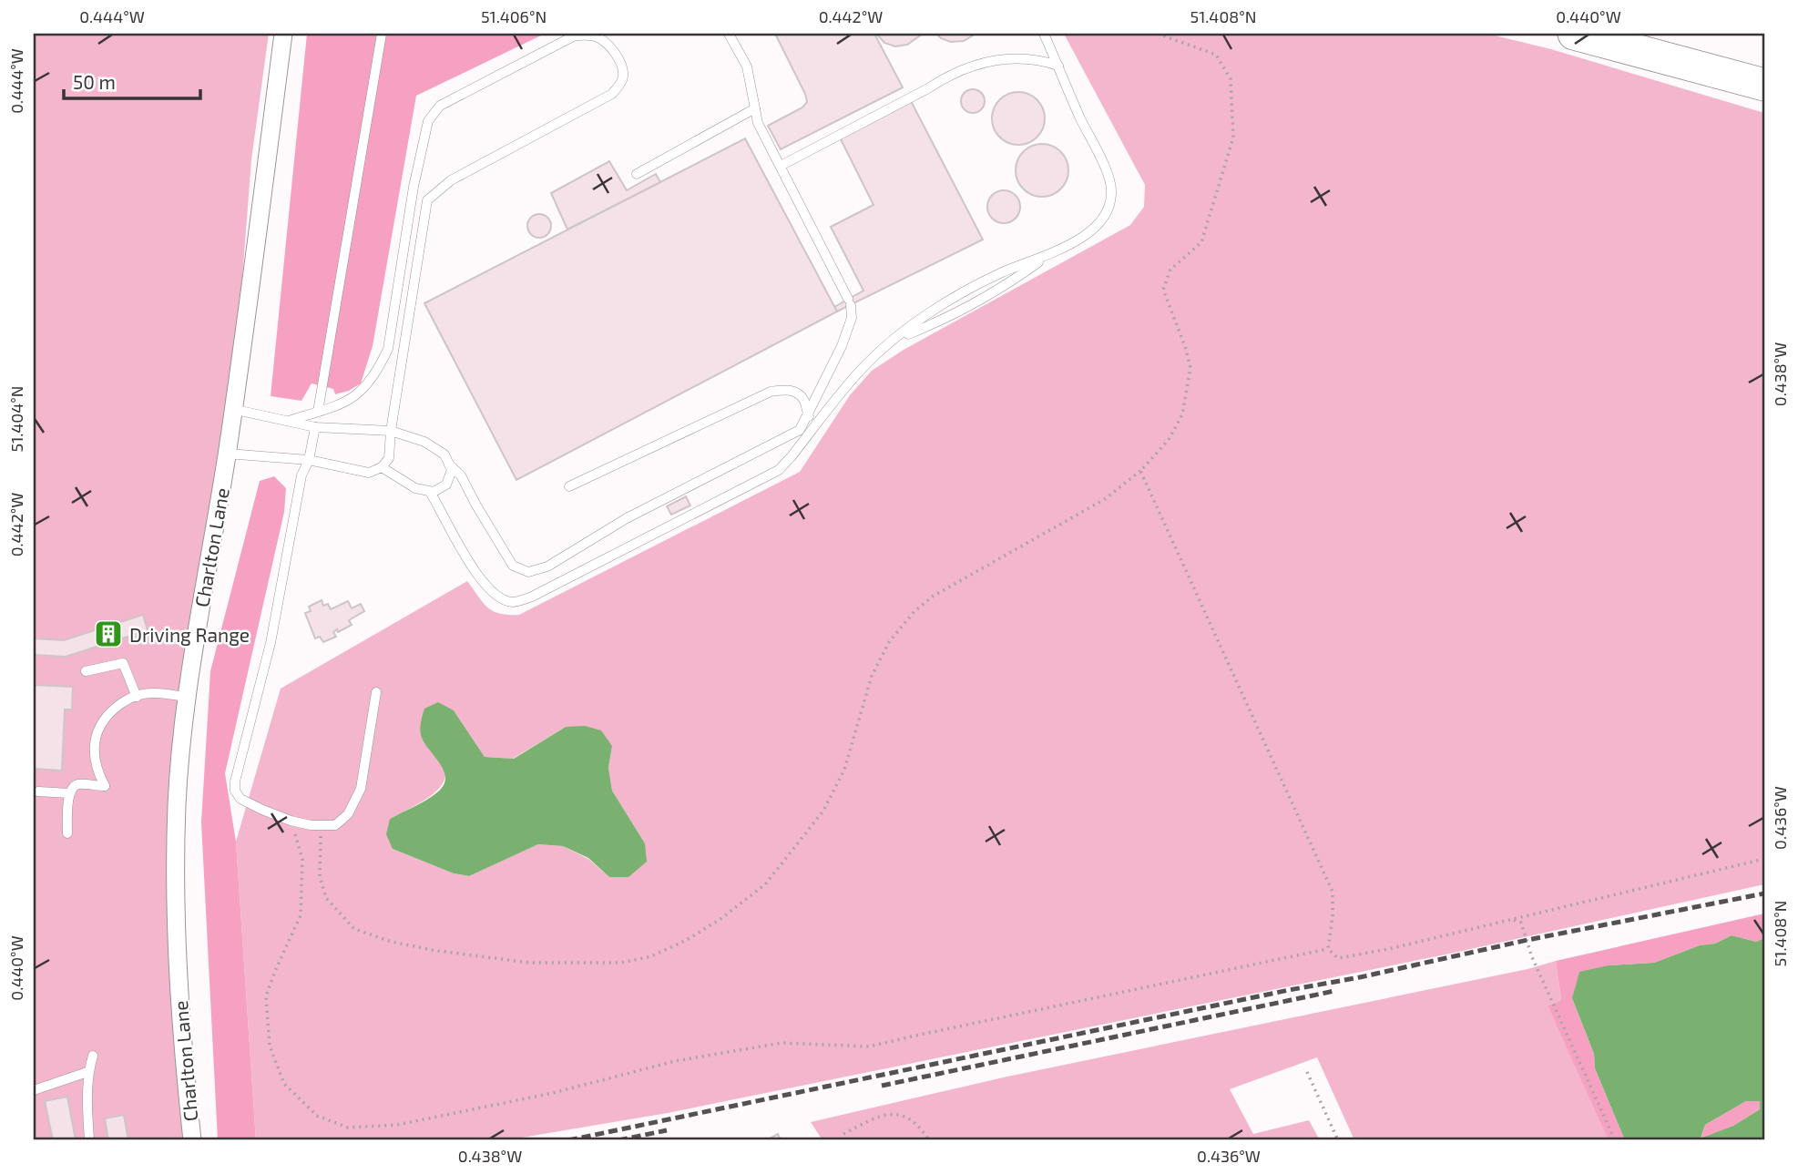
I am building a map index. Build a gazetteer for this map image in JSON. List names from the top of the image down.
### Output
{
  "streets": {
    "street": ["Charlton Lane"]
  },
  "places": {
    "building": ["Driving Range"]
  },
  "scale_bar": "50 m",
  "coordinates": [
    "0.444°W",
    "51.406°N",
    "0.442°W",
    "51.408°N",
    "0.440°W",
    "0.438°W",
    "51.404°N",
    "0.436°W"
  ]
}
